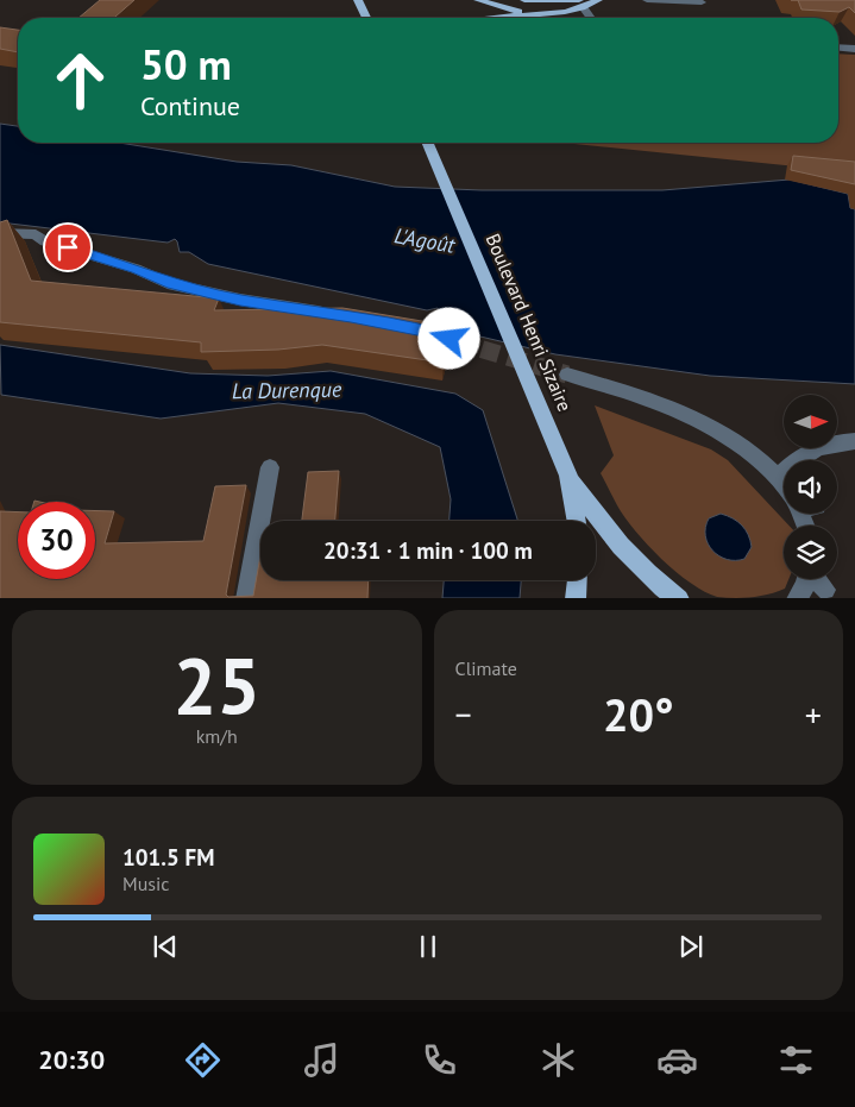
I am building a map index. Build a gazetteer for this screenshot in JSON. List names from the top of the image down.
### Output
{
  "streets": {
    "main road": ["Boulevard Henri Sizaire"]
  },
  "water": ["L'Agoût", "La Durenque"],
  "north": "right",
  "page": {
    "turn": ["50 m", "Continue"],
    "limit": "30",
    "trip": "20:31 · 1 min · 100 m",
    "tile": [
      ["25", "km/h"],
      "Climate"
    ],
    "heat": ["−", "20°", "+"],
    "song": ["101.5 FM", "Music"],
    "tabs": "20:30"
  }
}
